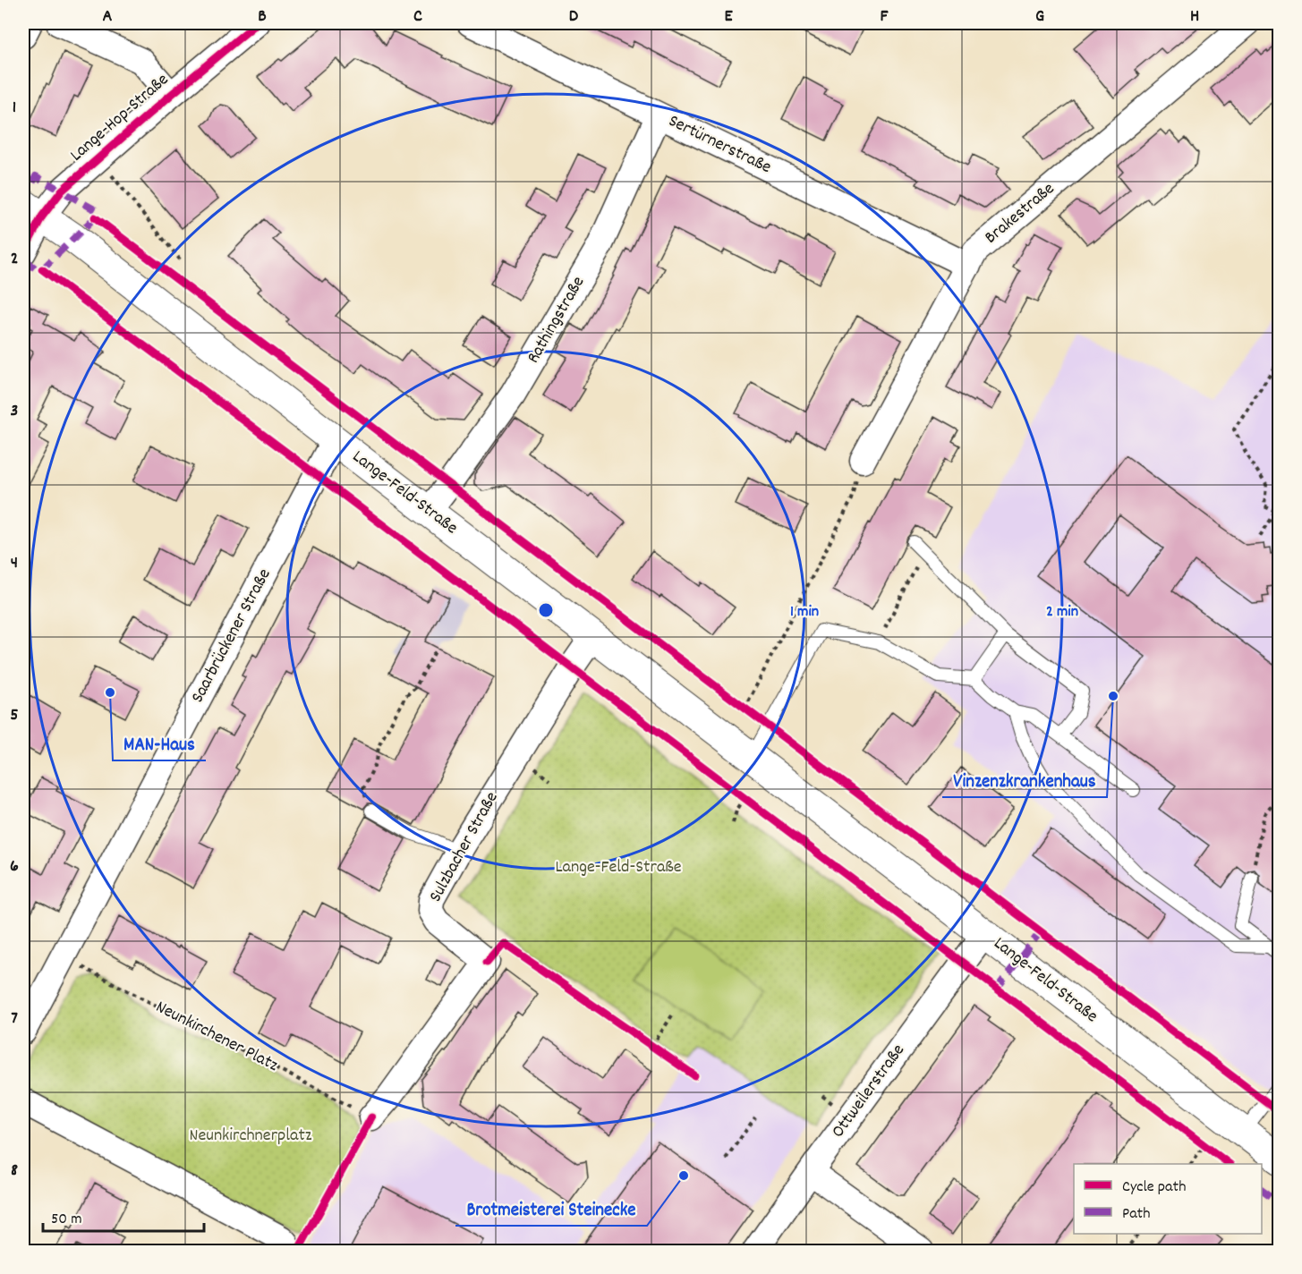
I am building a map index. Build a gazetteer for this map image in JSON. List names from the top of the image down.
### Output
{
  "streets": {
    "street": [
      "Lange-Hop-Straße",
      "Sertürnerstraße",
      "Brakestraße",
      "Rathingstraße",
      "Lange-Feld-Straße",
      "Saarbrückener Straße",
      "Sulzbacher Straße",
      "Ottweilerstraße"
    ],
    "path": ["Neunkirchener Platz"]
  },
  "crossings": [
    ["Lange-Hop-Straße", "Lange-Feld-Straße"],
    ["Sertürnerstraße", "Brakestraße"],
    ["Sertürnerstraße", "Rathingstraße"],
    ["Rathingstraße", "Lange-Feld-Straße"],
    ["Lange-Feld-Straße", "Saarbrückener Straße"],
    ["Lange-Feld-Straße", "Sulzbacher Straße"],
    ["Lange-Feld-Straße", "Ottweilerstraße"],
    ["Saarbrückener Straße", "Neunkirchener Platz"],
    ["Sulzbacher Straße", "Neunkirchener Platz"]
  ],
  "parks": ["Lange-Feld-Straße", "Neunkirchnerplatz"],
  "places": ["MAN-Haus", "Vinzenzkrankenhaus", "Brotmeisterei Steinecke"],
  "legend": ["Cycle path", "Path"],
  "scale_bar": "50 m",
  "grid": {
    "columns": [
      "A",
      "B",
      "C",
      "D",
      "E",
      "F",
      "G",
      "H"
    ],
    "rows": [
      "1",
      "2",
      "3",
      "4",
      "5",
      "6",
      "7",
      "8"
    ]
  },
  "rings": ["1 min", "2 min"]
}
